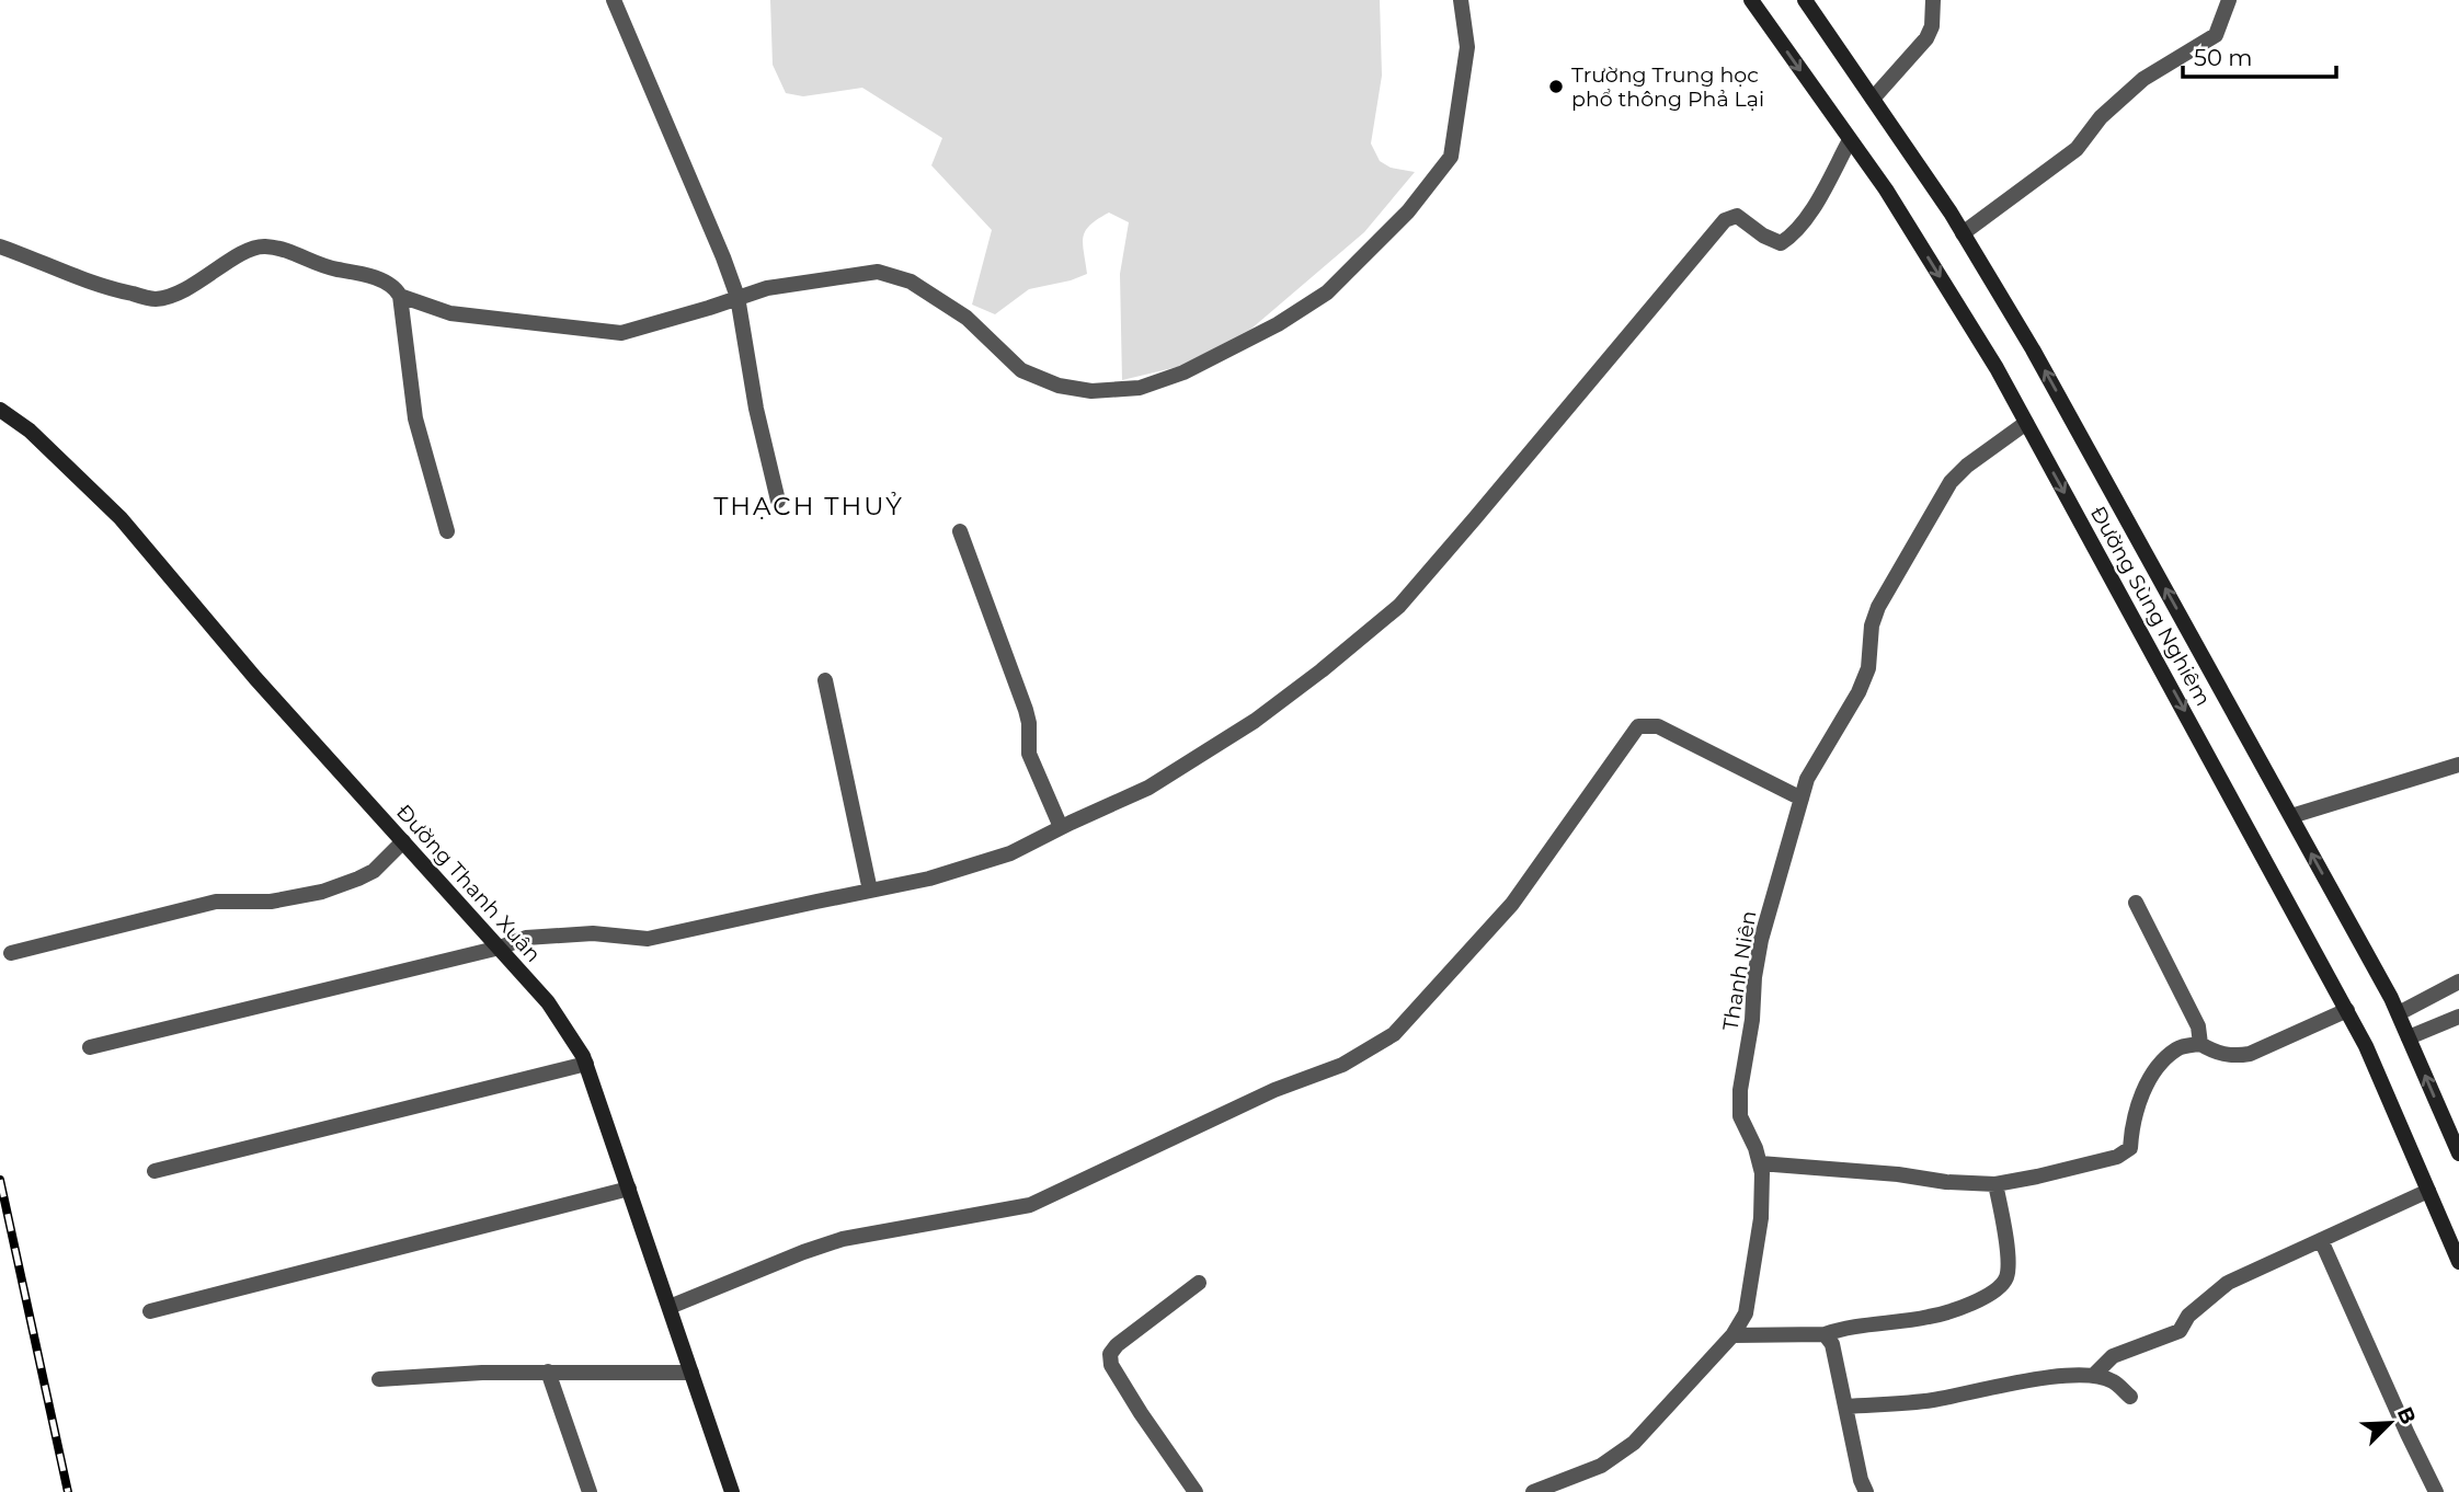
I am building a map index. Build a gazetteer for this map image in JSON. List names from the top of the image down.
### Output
{
  "streets": {
    "street": ["Đường Sùng Nghiêm", "Đường Thanh Xuân", "Thanh Niên"]
  },
  "crossings": [
    ["Đường Sùng Nghiêm", "Thanh Niên"]
  ],
  "districts": ["THẠCH THUỶ"],
  "places": ["Trường Trung học phổ thông Phả Lại"],
  "scale_bar": "50 m",
  "north": "top right"
}
